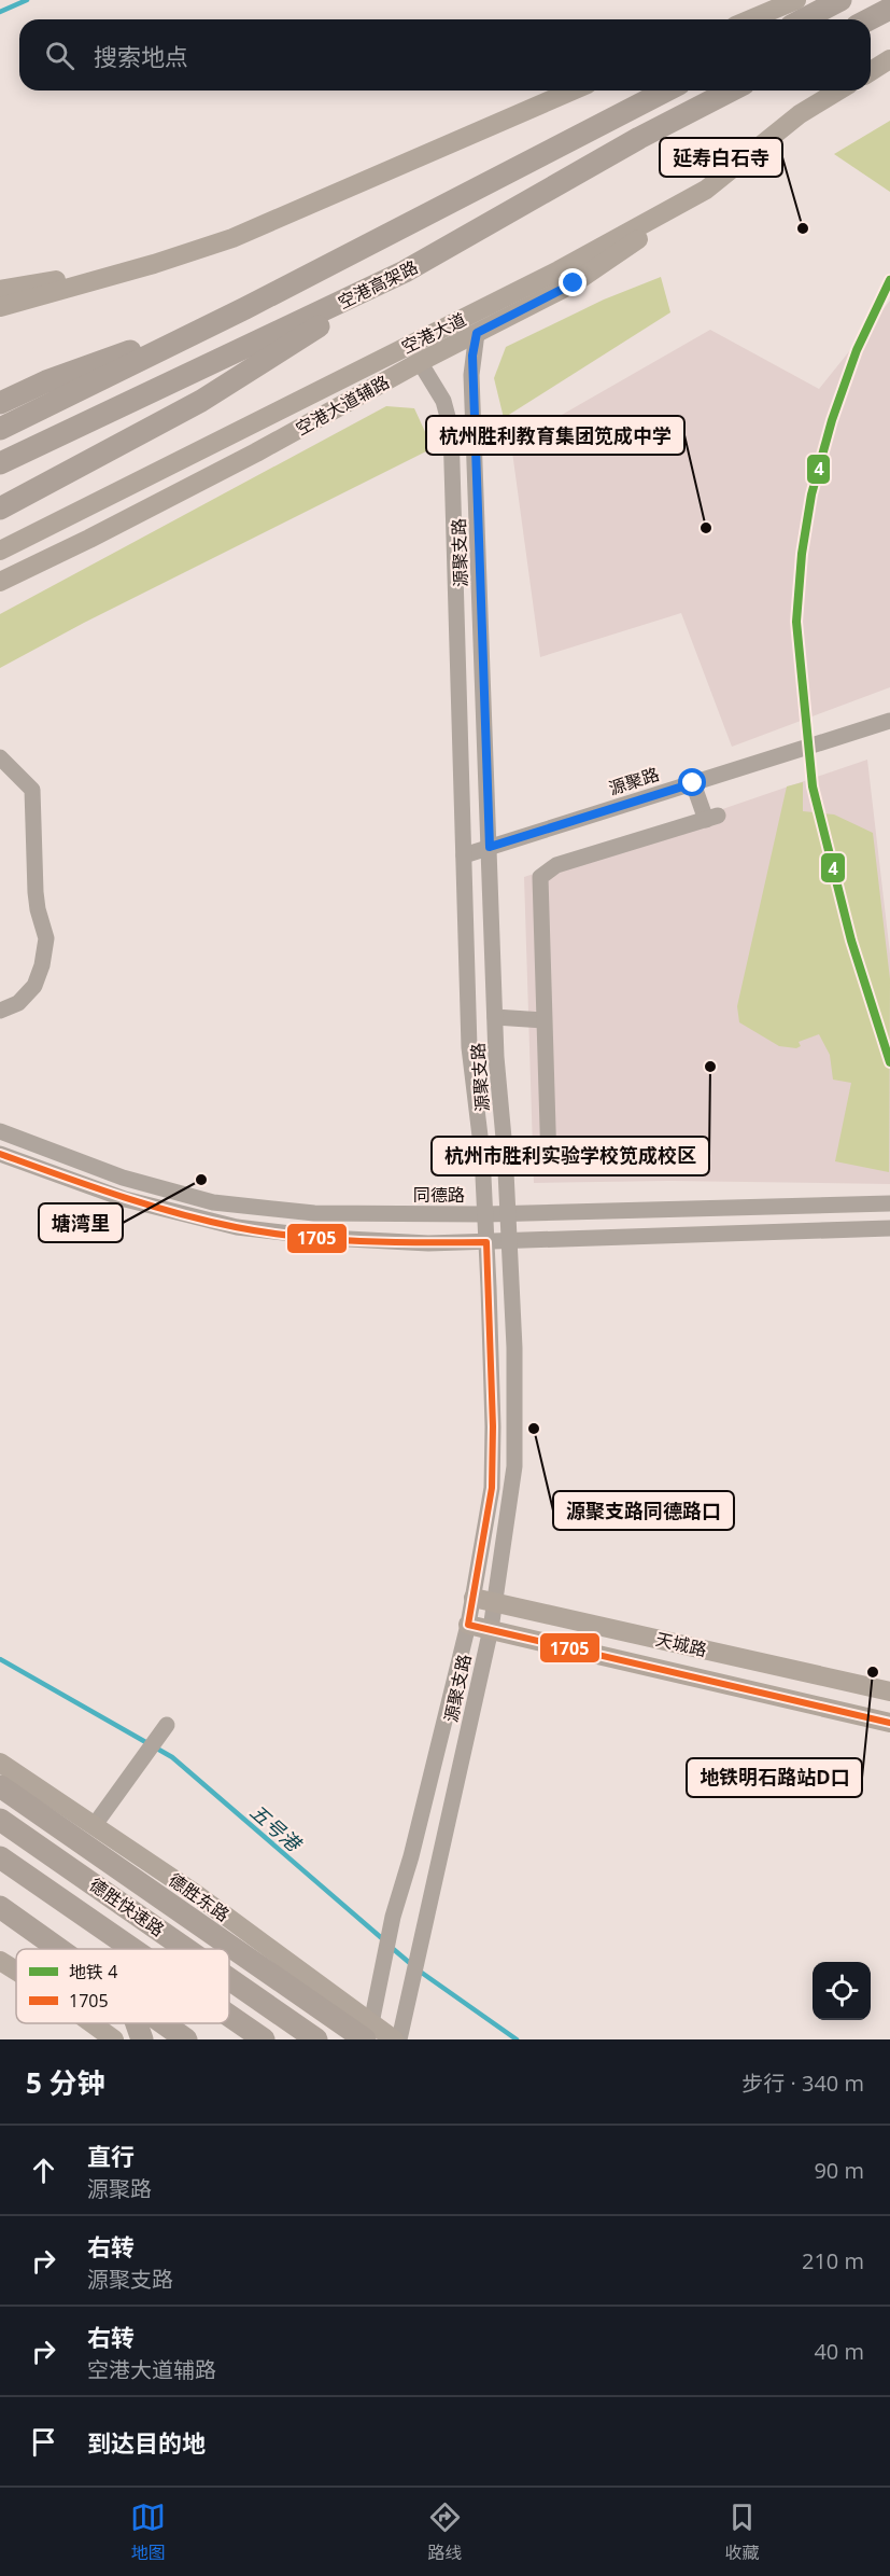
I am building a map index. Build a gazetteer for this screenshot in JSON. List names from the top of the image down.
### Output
{
  "streets": {
    "highway": ["空港高架路", "德胜快速路"],
    "main road": [
      "空港大道",
      "空港大道辅路",
      "天城路",
      "德胜东路"
    ],
    "street": ["源聚支路", "源聚路", "同德路"]
  },
  "crossings": [
    ["空港大道", "空港大道辅路"],
    ["空港大道辅路", "源聚支路"],
    ["源聚支路", "源聚路"],
    ["源聚支路", "同德路"],
    ["源聚支路", "天城路"],
    ["源聚支路", "德胜东路"]
  ],
  "water": ["五号港"],
  "places": [
    "延寿白石寺",
    "杭州胜利教育集团笕成中学",
    "杭州市胜利实验学校笕成校区",
    "塘湾里",
    "源聚支路同德路口",
    "地铁明石路站D口"
  ],
  "lines": ["metro line 4", "transit line 1705"],
  "legend": ["地铁 4", "1705"],
  "page": {
    "search": "搜索地点",
    "heading": ["5 分钟", "步行 · 340 m"],
    "list": [
      ["直行", "源聚路", "90 m"],
      ["右转", "源聚支路", "210 m"],
      ["右转", "空港大道辅路", "40 m"],
      "到达目的地"
    ],
    "nav": ["地图", "路线", "收藏"]
  }
}
